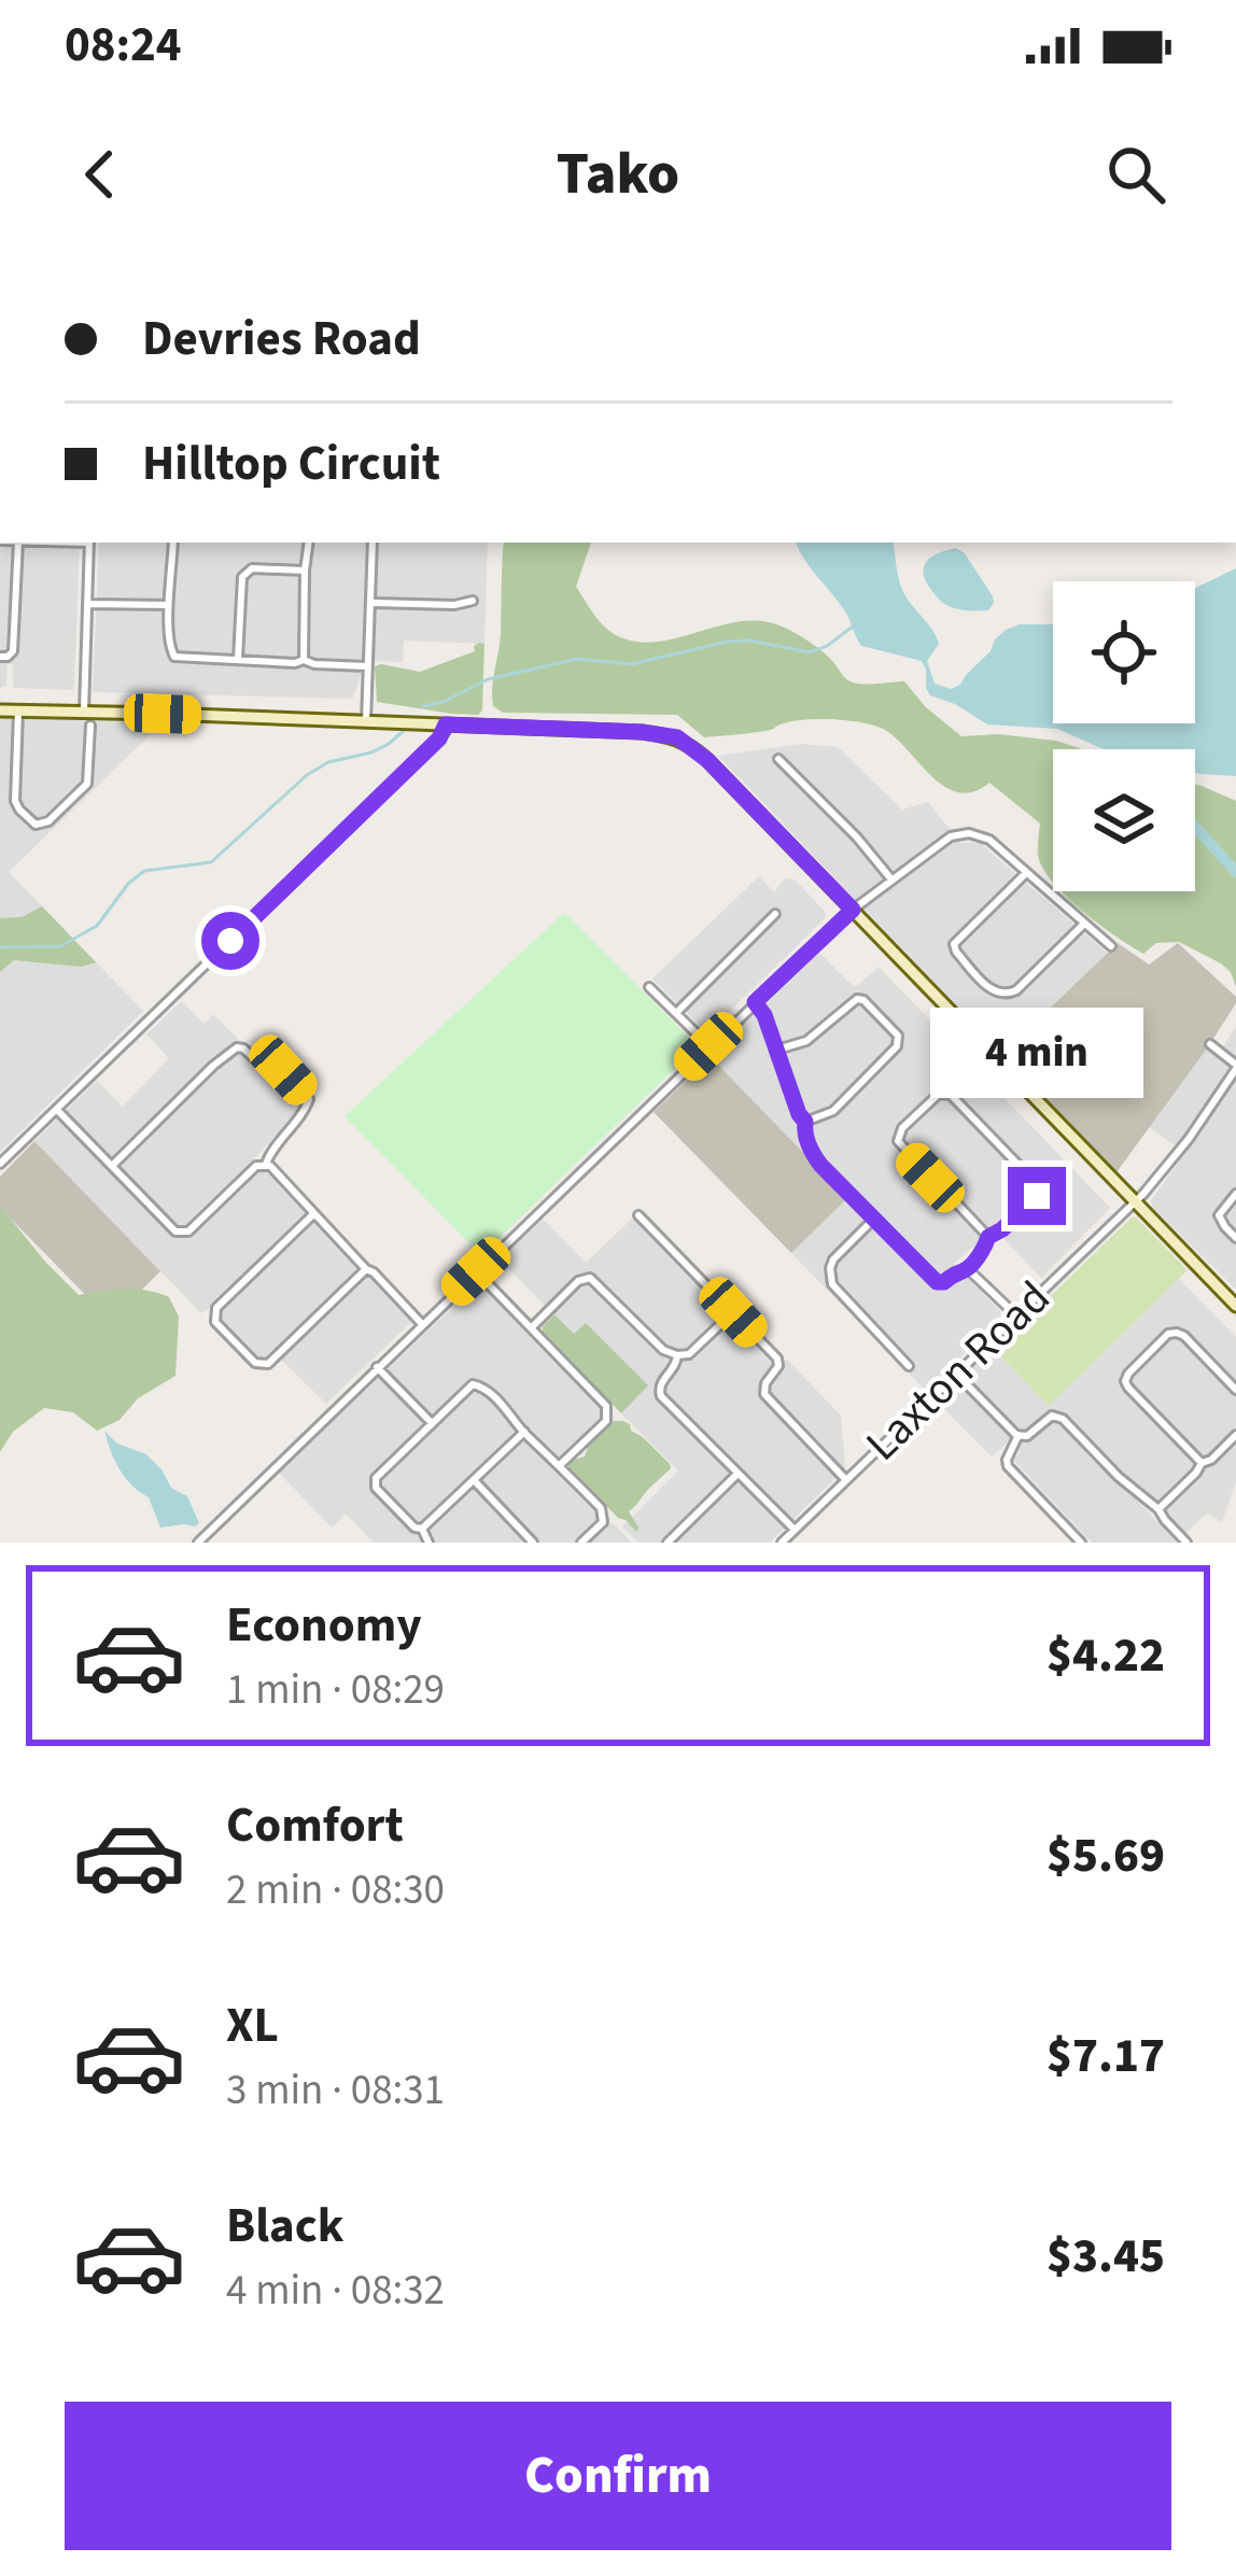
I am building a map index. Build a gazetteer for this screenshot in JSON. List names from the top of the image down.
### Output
{
  "streets": {
    "street": ["Laxton Road"]
  },
  "page": {
    "status": "08:24",
    "header": "Tako",
    "banner": ["Devries Road", "Hilltop Circuit"],
    "bubble": "4 min",
    "list": [
      {
        "name": "Economy",
        "note": "1 min · 08:29",
        "value": "$4.22"
      },
      {
        "name": "Comfort",
        "note": "2 min · 08:30",
        "value": "$5.69"
      },
      {
        "name": "XL",
        "note": "3 min · 08:31",
        "value": "$7.17"
      },
      {
        "name": "Black",
        "note": "4 min · 08:32",
        "value": "$3.45"
      }
    ],
    "buttons": "Confirm"
  }
}
